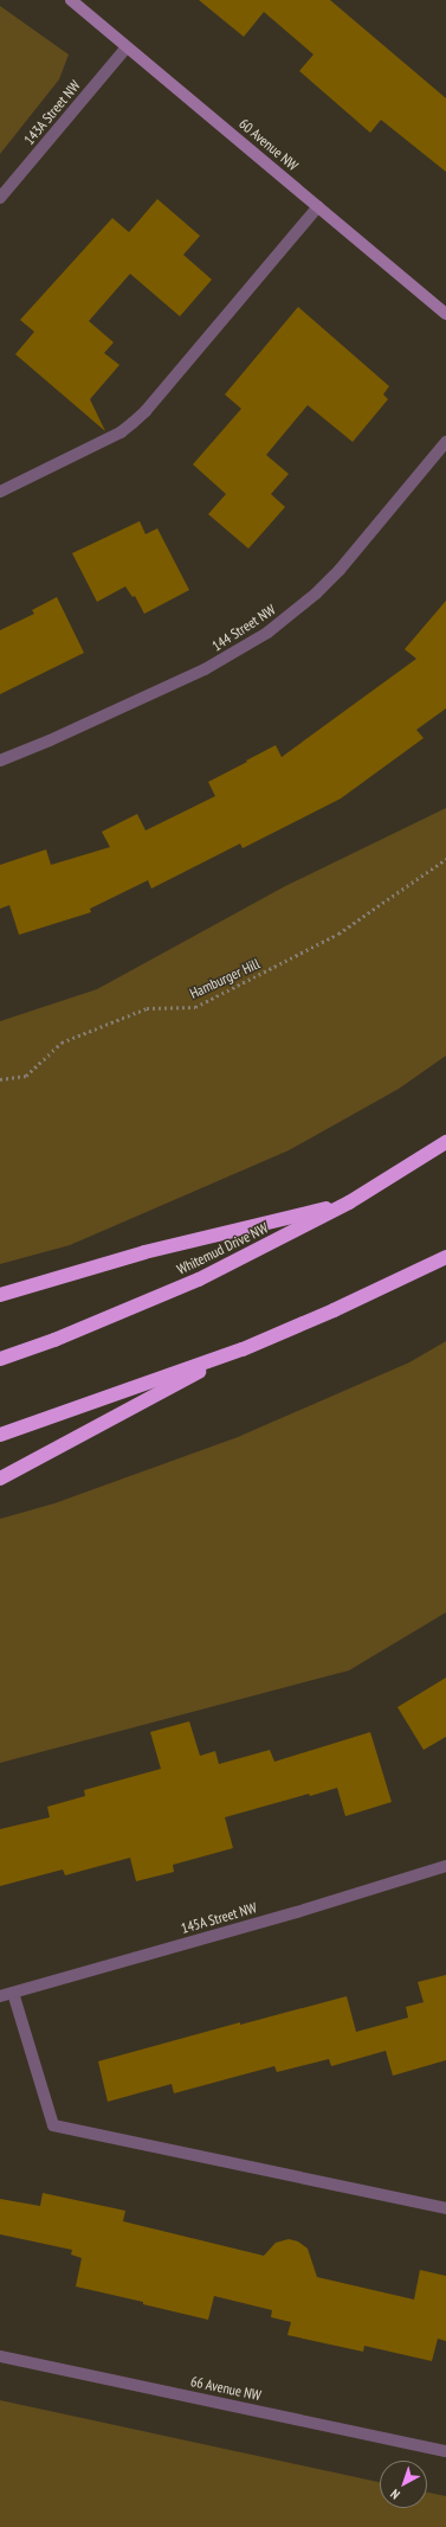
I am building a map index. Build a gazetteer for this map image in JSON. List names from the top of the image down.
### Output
{
  "streets": {
    "highway": ["Whitemud Drive NW"],
    "street": [
      "143A Street NW",
      "60 Avenue NW",
      "144 Street NW",
      "145A Street NW",
      "66 Avenue NW"
    ],
    "path": ["Hamburger Hill"]
  },
  "crossings": [
    ["143A Street NW", "60 Avenue NW"]
  ],
  "north": "bottom left"
}
